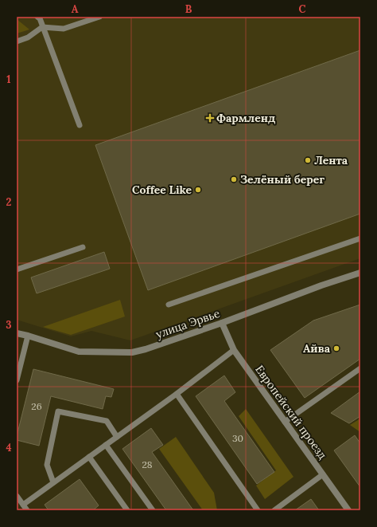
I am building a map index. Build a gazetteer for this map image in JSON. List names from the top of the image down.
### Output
{
  "streets": {
    "street": ["улица Эрвье", "Европейский проезд"]
  },
  "crossings": [
    ["улица Эрвье", "Европейский проезд"]
  ],
  "places": {
    "health": ["Фармленд"],
    "other": [
      "Лента",
      "Зелёный берег",
      "Coffee Like",
      "Айва"
    ]
  },
  "house_numbers": ["26", "30", "28"],
  "grid": {
    "columns": ["A", "B", "C"],
    "rows": [
      "1",
      "2",
      "3",
      "4"
    ]
  }
}
